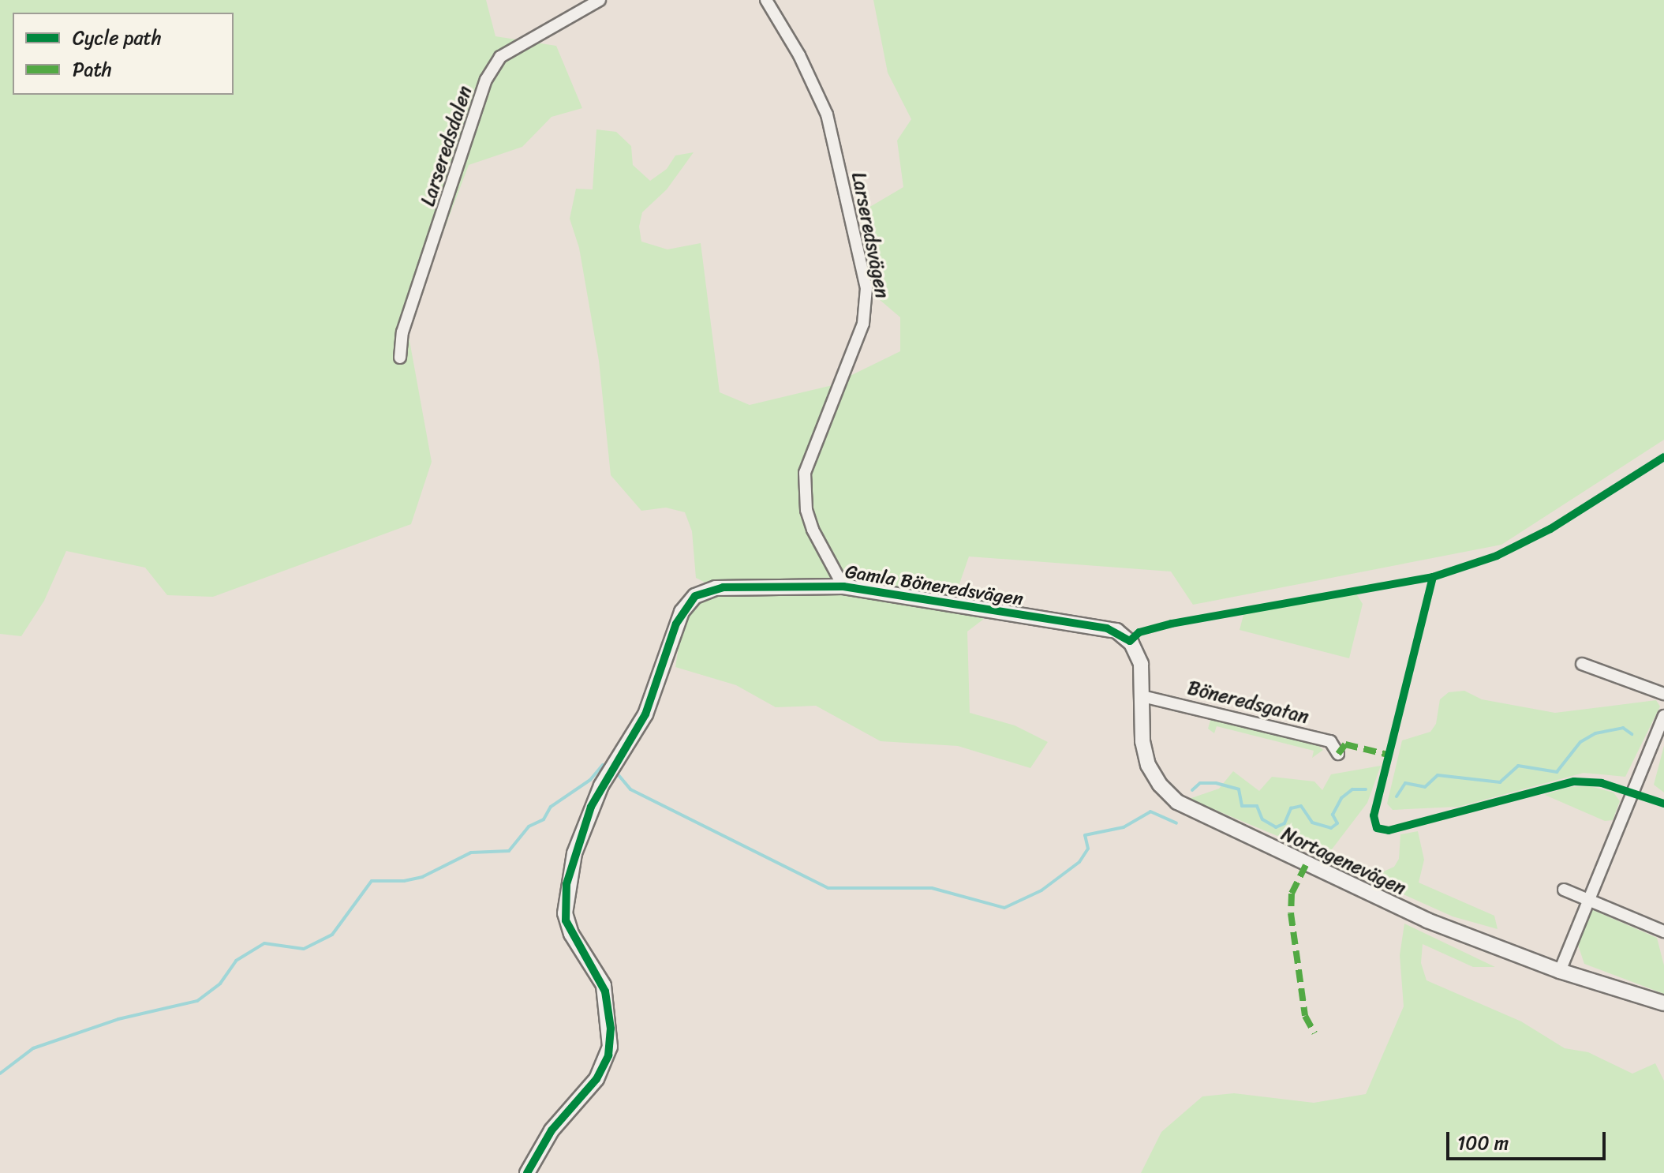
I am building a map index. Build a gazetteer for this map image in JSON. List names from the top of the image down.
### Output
{
  "streets": {
    "street": [
      "Larseredsdalen",
      "Larseredsvägen",
      "Gamla Böneredsvägen",
      "Böneredsgatan",
      "Nortagenevägen"
    ]
  },
  "crossings": [
    ["Larseredsvägen", "Gamla Böneredsvägen"],
    ["Gamla Böneredsvägen", "Nortagenevägen"],
    ["Böneredsgatan", "Nortagenevägen"]
  ],
  "legend": ["Cycle path", "Path"],
  "scale_bar": "100 m"
}
